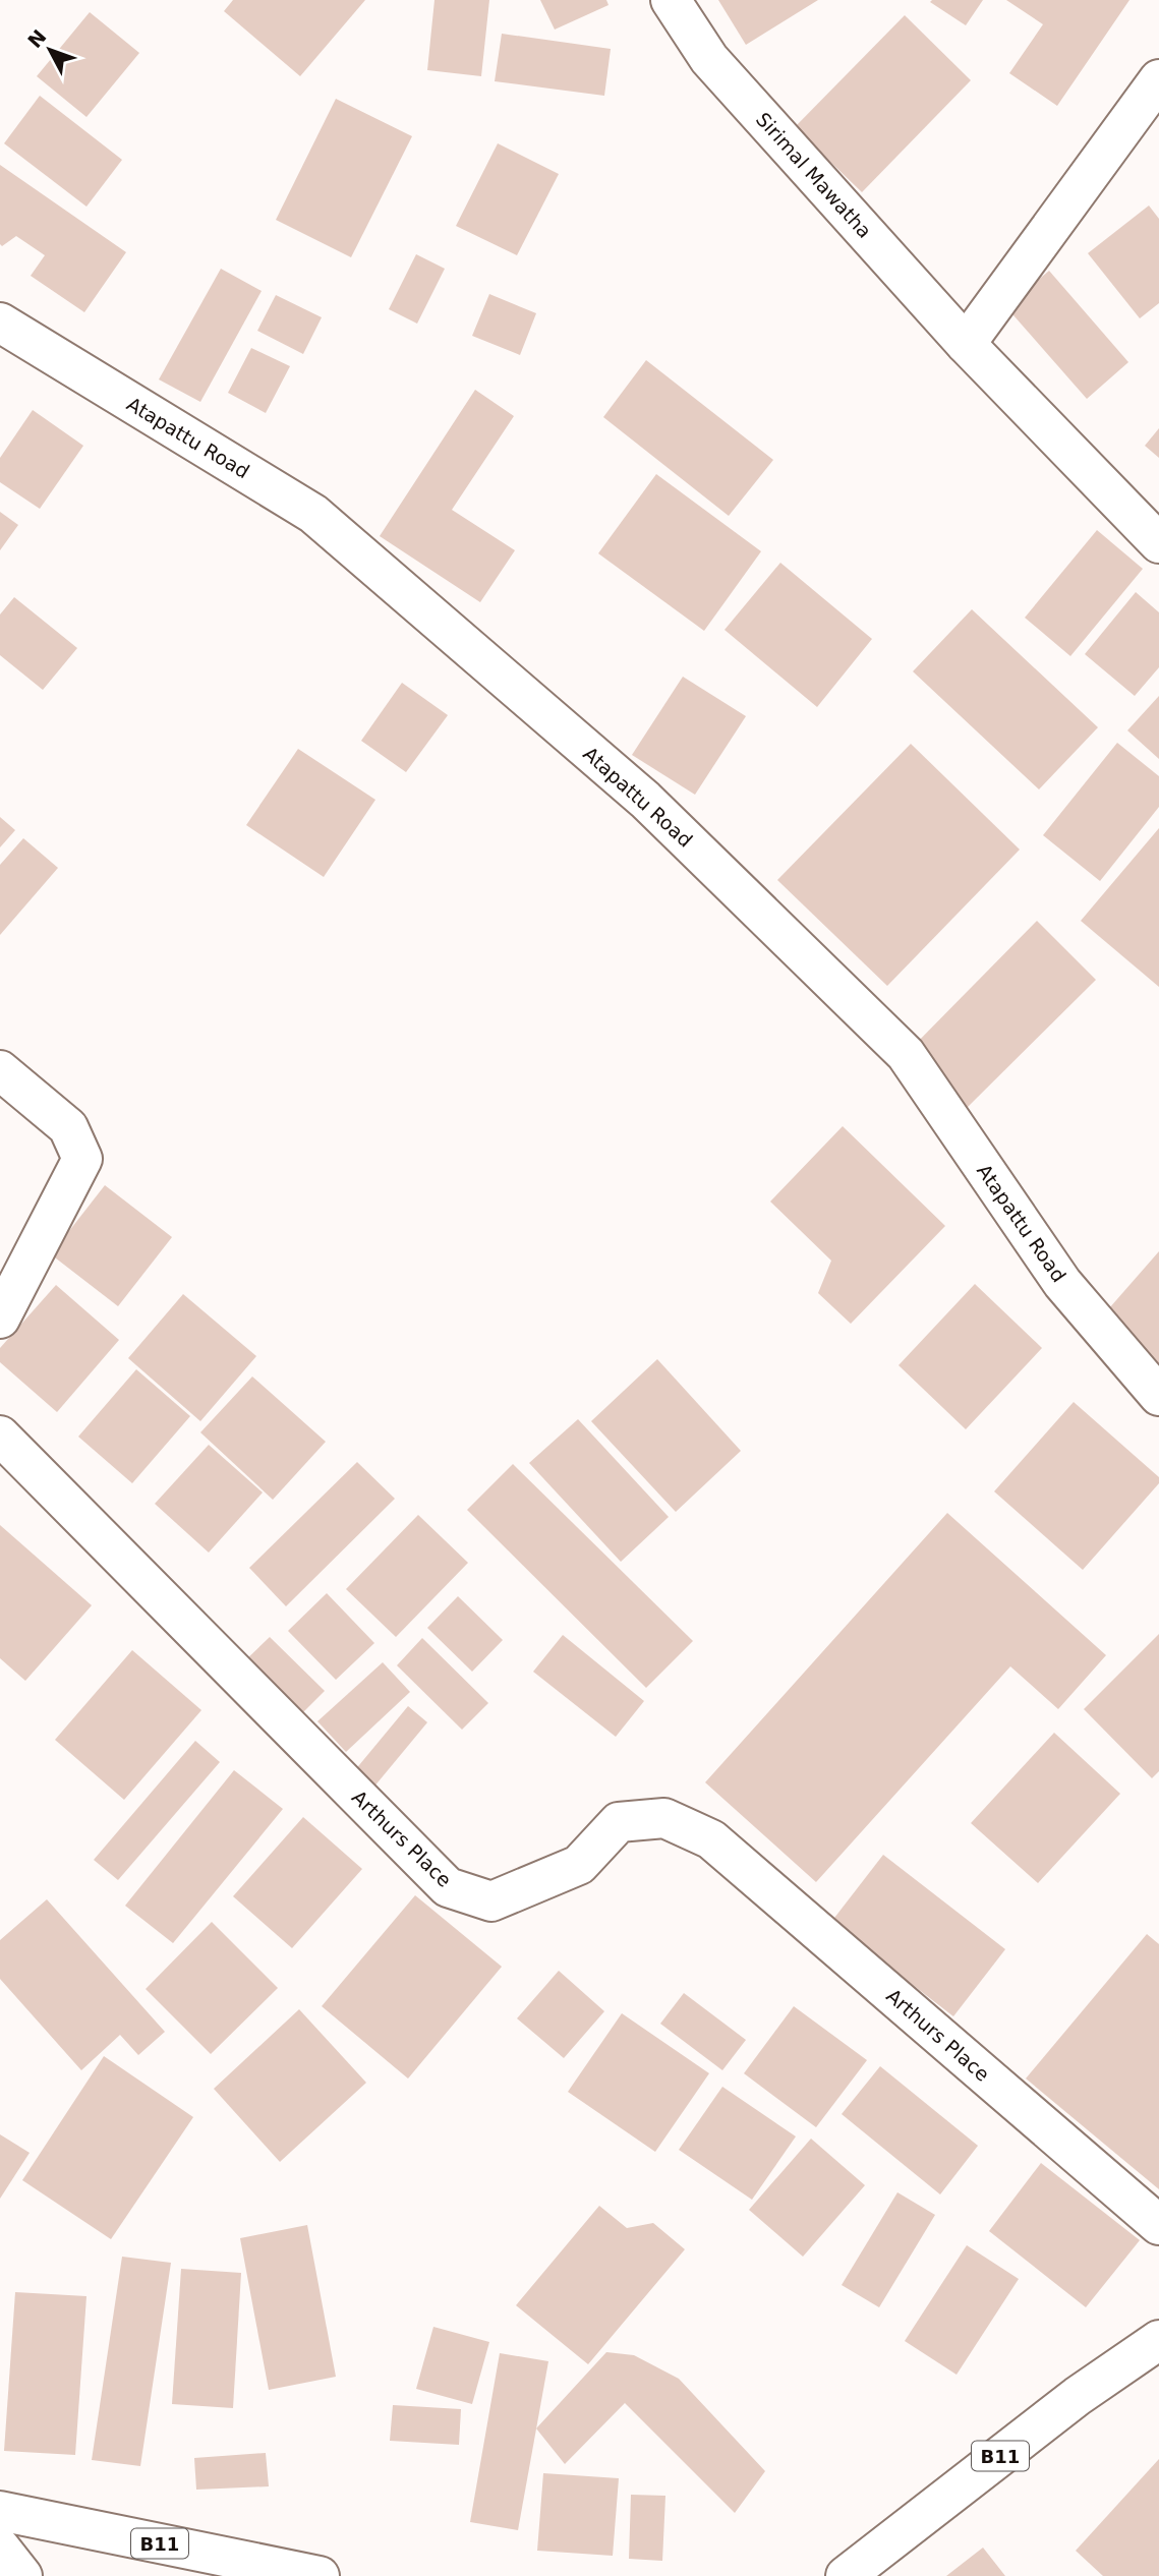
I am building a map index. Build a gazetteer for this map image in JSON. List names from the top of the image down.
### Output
{
  "streets": {
    "street": [
      "Sirimal Mawatha",
      "Atapattu Road",
      "Arthurs Place",
      "B11"
    ]
  },
  "north": "top left"
}
